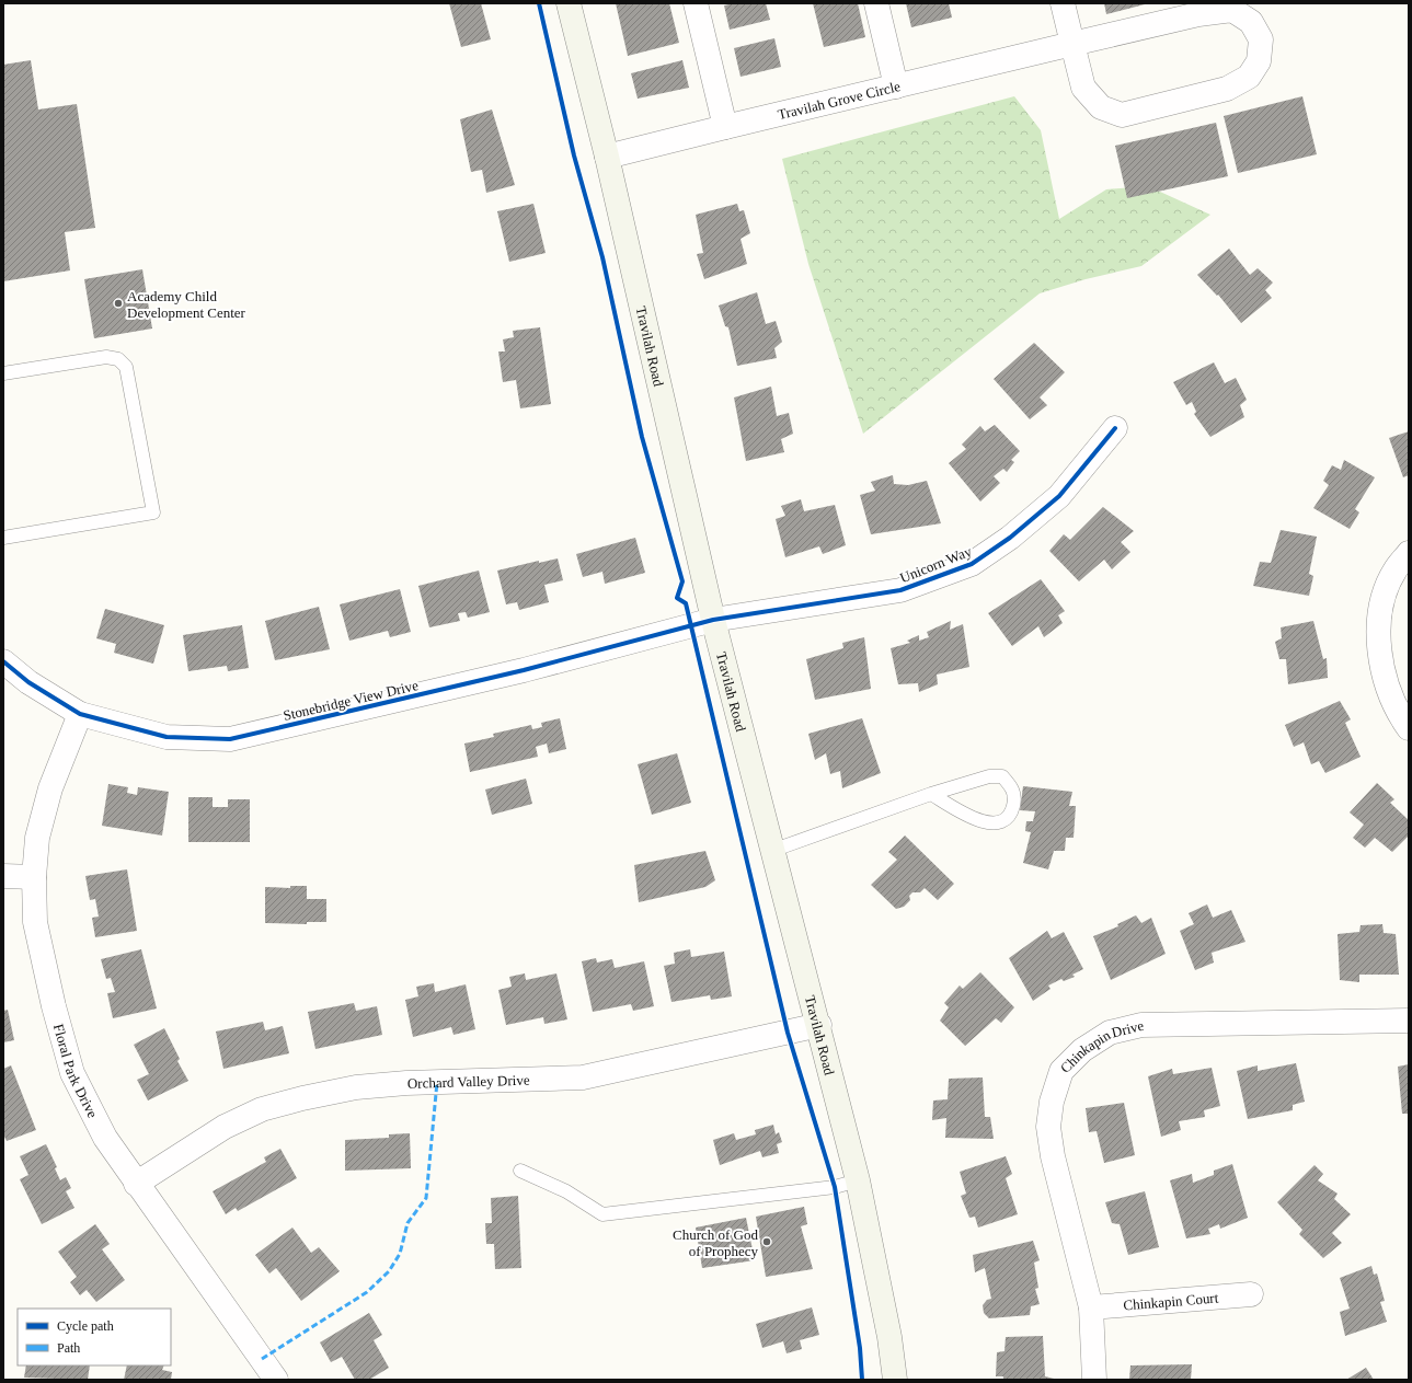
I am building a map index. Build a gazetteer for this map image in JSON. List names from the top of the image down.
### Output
{
  "streets": {
    "main road": ["Travilah Road"],
    "street": [
      "Travilah Grove Circle",
      "Unicorn Way",
      "Stonebridge View Drive",
      "Chinkapin Drive",
      "Floral Park Drive",
      "Orchard Valley Drive",
      "Chinkapin Court"
    ]
  },
  "crossings": [
    ["Travilah Grove Circle", "Travilah Road"],
    ["Travilah Road", "Unicorn Way"],
    ["Travilah Road", "Stonebridge View Drive"],
    ["Travilah Road", "Orchard Valley Drive"],
    ["Unicorn Way", "Stonebridge View Drive"],
    ["Stonebridge View Drive", "Floral Park Drive"],
    ["Chinkapin Drive", "Chinkapin Court"],
    ["Floral Park Drive", "Orchard Valley Drive"]
  ],
  "places": ["Academy Child Development Center", "Church of God of Prophecy"],
  "legend": ["Cycle path", "Path"]
}
